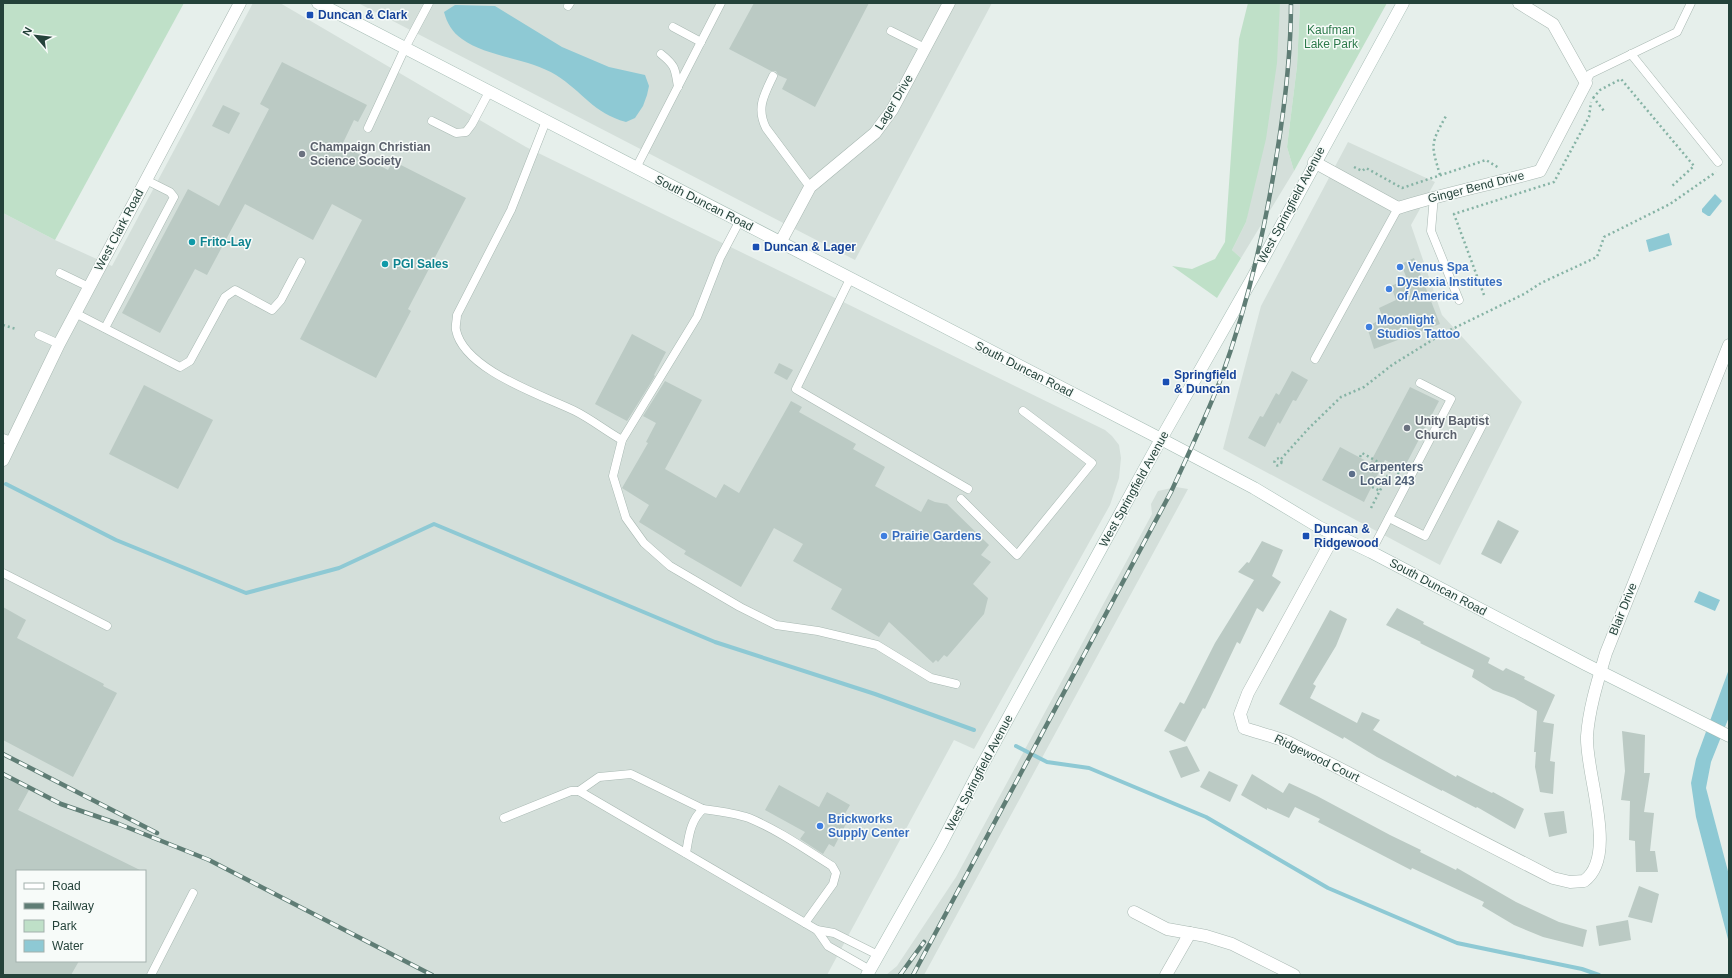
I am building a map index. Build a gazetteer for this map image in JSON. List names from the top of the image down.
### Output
{
  "streets": {
    "main road": [
      "Lager Drive",
      "Ginger Bend Drive",
      "South Duncan Road",
      "West Springfield Avenue",
      "West Clark Road",
      "Blair Drive",
      "Ridgewood Court"
    ]
  },
  "crossings": [
    ["Lager Drive", "South Duncan Road"],
    ["South Duncan Road", "West Springfield Avenue"],
    ["South Duncan Road", "Blair Drive"],
    ["South Duncan Road", "Ridgewood Court"],
    ["Blair Drive", "Ridgewood Court"]
  ],
  "parks": ["Kaufman Lake Park"],
  "places": {
    "transit": [
      "Duncan & Clark",
      "Duncan & Lager",
      "Springfield & Duncan",
      "Duncan & Ridgewood"
    ],
    "other": [
      "Champaign Christian Science Society",
      "Frito-Lay",
      "PGI Sales",
      "Venus Spa",
      "Dyslexia Institutes of America",
      "Moonlight Studios Tattoo",
      "Unity Baptist Church",
      "Carpenters Local 243",
      "Prairie Gardens",
      "Brickworks Supply Center"
    ]
  },
  "legend": [
    "Road",
    "Railway",
    "Park",
    "Water"
  ],
  "north": "top left"
}
